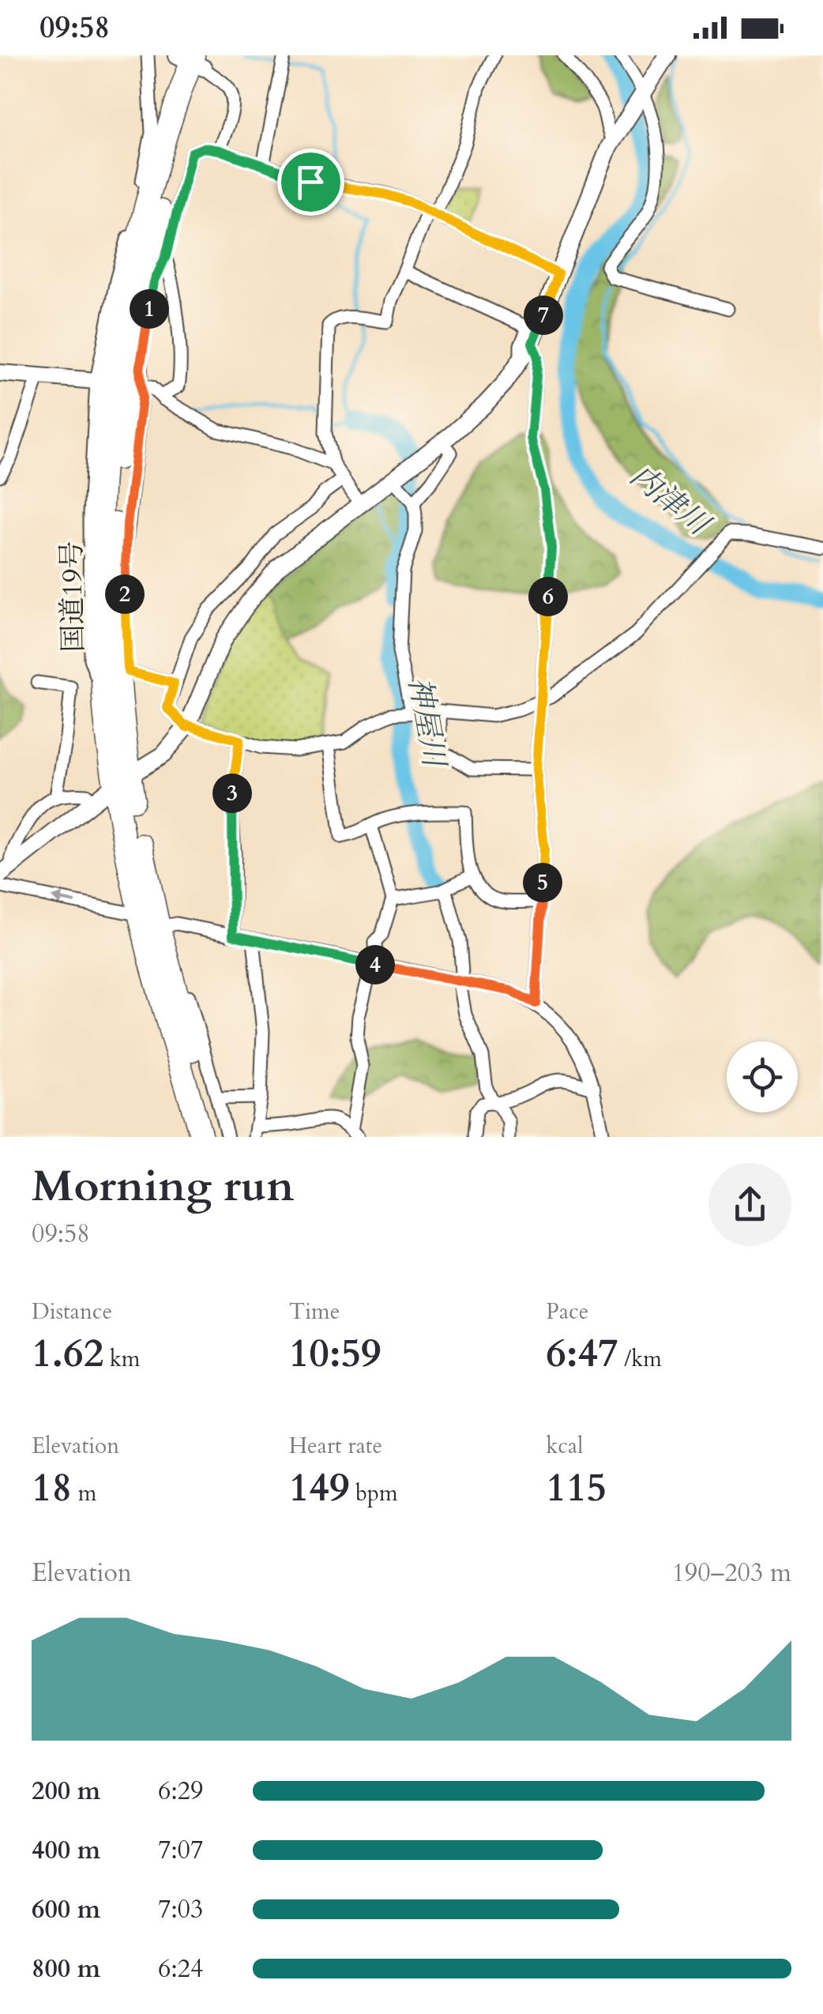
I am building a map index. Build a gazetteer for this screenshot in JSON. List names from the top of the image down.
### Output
{
  "streets": {
    "highway": ["国道19号"]
  },
  "water": ["内津川", "神屋川"],
  "page": {
    "status": "09:58",
    "pins": [
      "1",
      "7",
      "2",
      "6",
      "3",
      "5",
      "4"
    ],
    "heading": ["Morning run", "09:58"],
    "stats": [
      ["Distance", "1.62 km"],
      ["Time", "10:59"],
      ["Pace", "6:47 /km"],
      ["Elevation", "18 m"],
      ["Heart rate", "149 bpm"],
      ["kcal", "115"]
    ],
    "chart": ["Elevation", "190–203 m"],
    "list": [
      {
        "name": "200 m",
        "note": "6:29"
      },
      {
        "name": "400 m",
        "note": "7:07"
      },
      {
        "name": "600 m",
        "note": "7:03"
      },
      {
        "name": "800 m",
        "note": "6:24"
      }
    ]
  }
}
